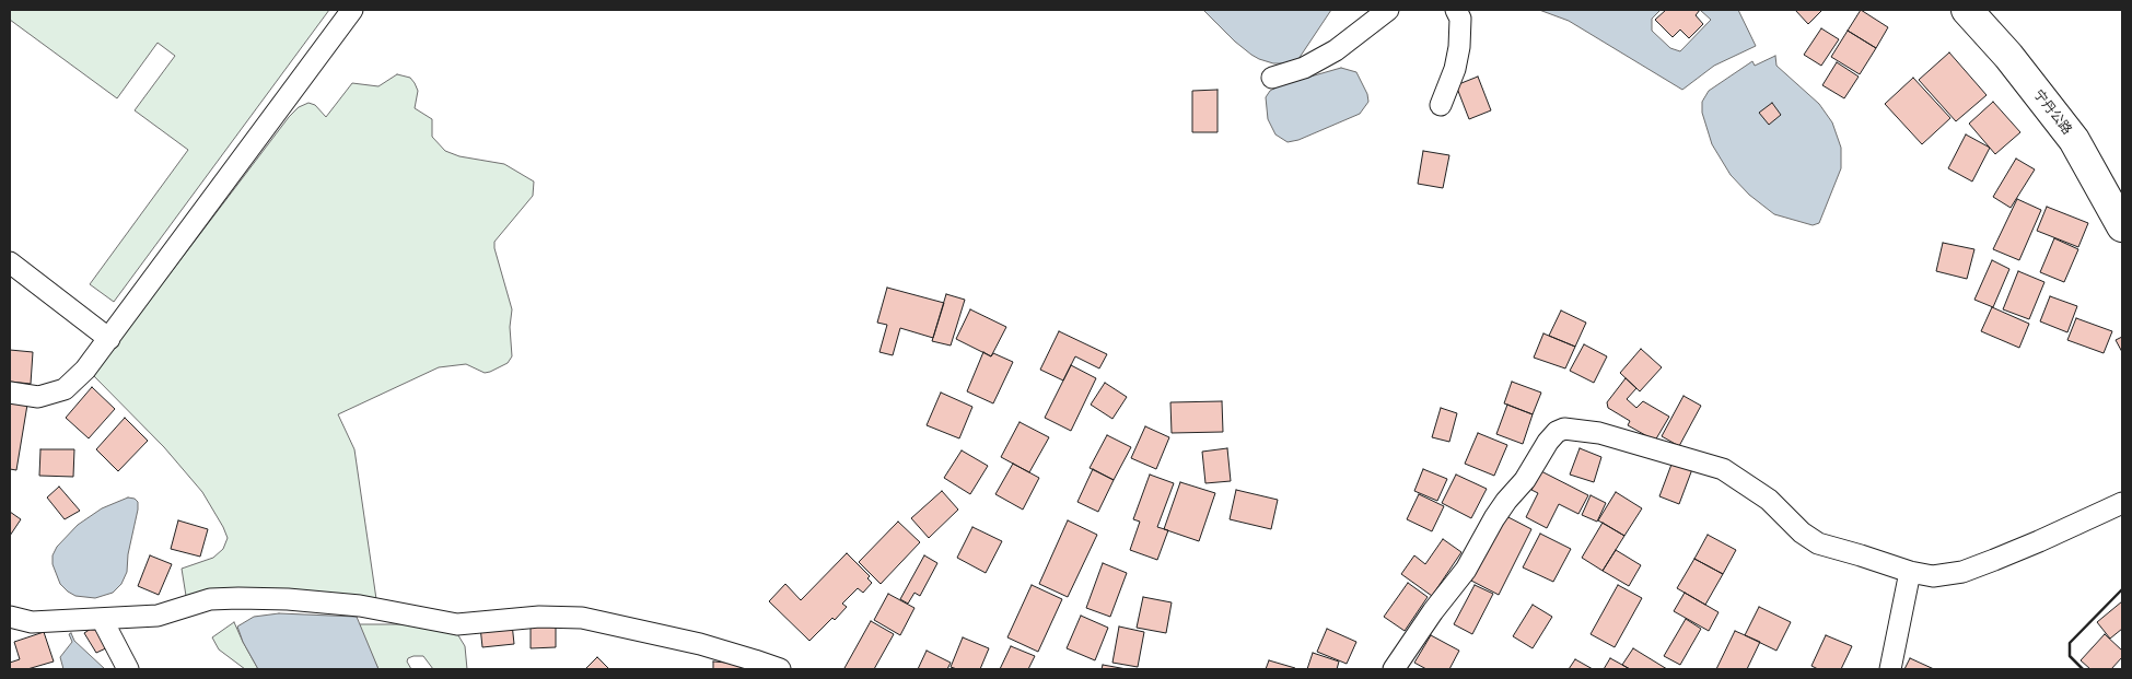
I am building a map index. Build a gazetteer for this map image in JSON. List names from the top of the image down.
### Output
{
  "streets": {
    "main road": ["宁丹公路"]
  }
}
